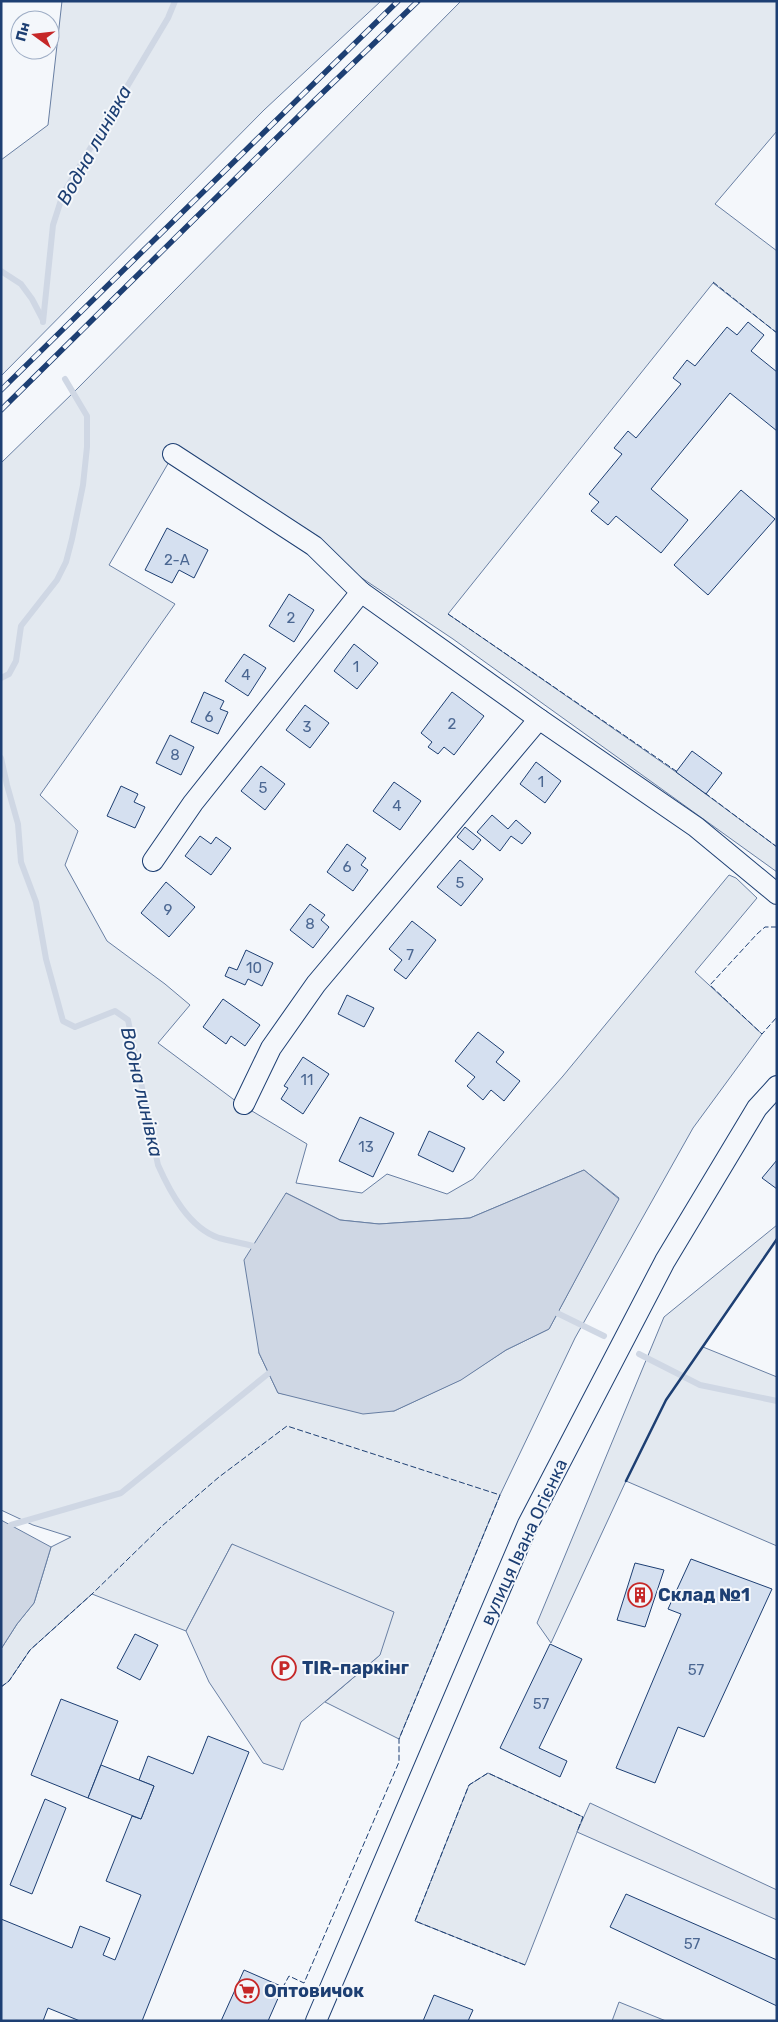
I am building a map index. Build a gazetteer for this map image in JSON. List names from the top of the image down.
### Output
{
  "streets": {
    "street": ["вулиця Івана Огієнка"]
  },
  "water": ["Водна линівка"],
  "places": {
    "building": ["Склад №1"],
    "parking": ["TIR-паркінг"],
    "supermarket": ["Оптовичок"]
  },
  "house_numbers": [
    "2-А",
    "2",
    "1",
    "4",
    "6",
    "2",
    "3",
    "8",
    "1",
    "5",
    "4",
    "6",
    "5",
    "9",
    "8",
    "7",
    "10",
    "11",
    "13",
    "57",
    "57",
    "57"
  ],
  "north": "left"
}
